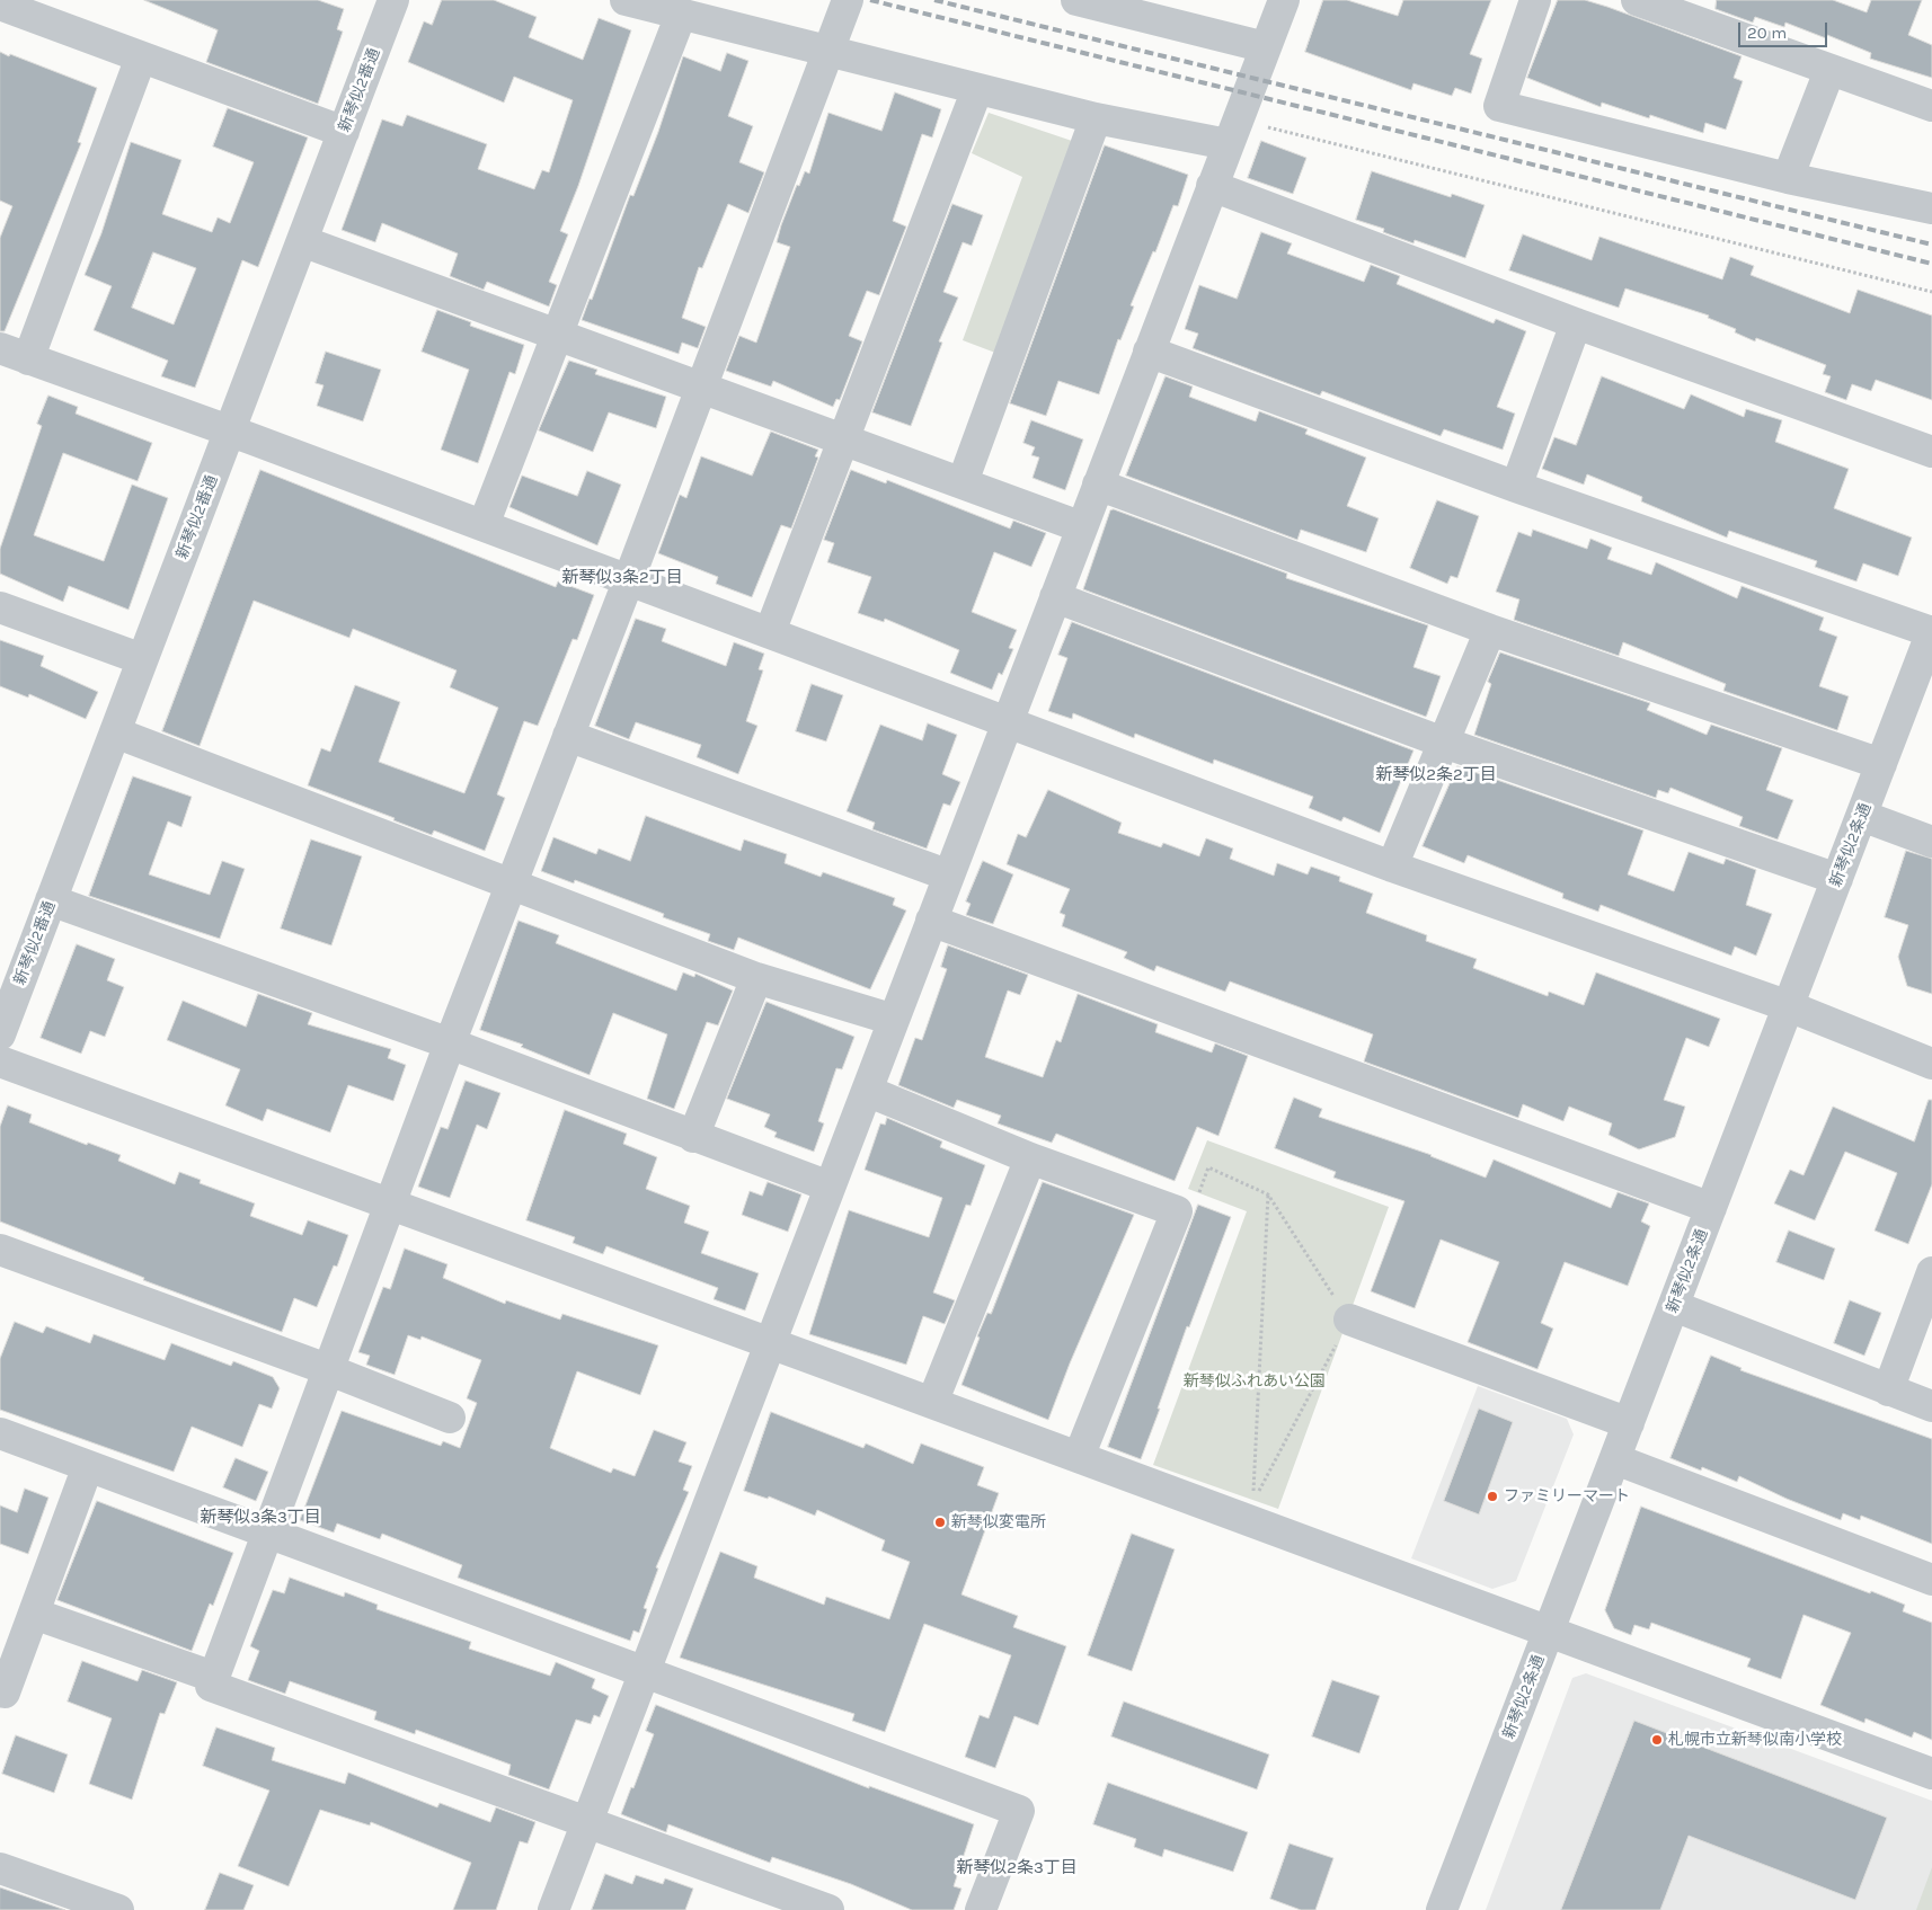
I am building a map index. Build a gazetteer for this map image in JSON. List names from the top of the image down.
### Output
{
  "streets": {
    "street": ["新琴似2番通", "新琴似2条通"]
  },
  "districts": [
    "新琴似3条2丁目",
    "新琴似2条2丁目",
    "新琴似3条3丁目",
    "新琴似2条3丁目"
  ],
  "parks": ["新琴似ふれあい公園"],
  "places": ["ファミリーマート", "新琴似変電所", "札幌市立新琴似南小学校"],
  "scale_bar": "20 m"
}
